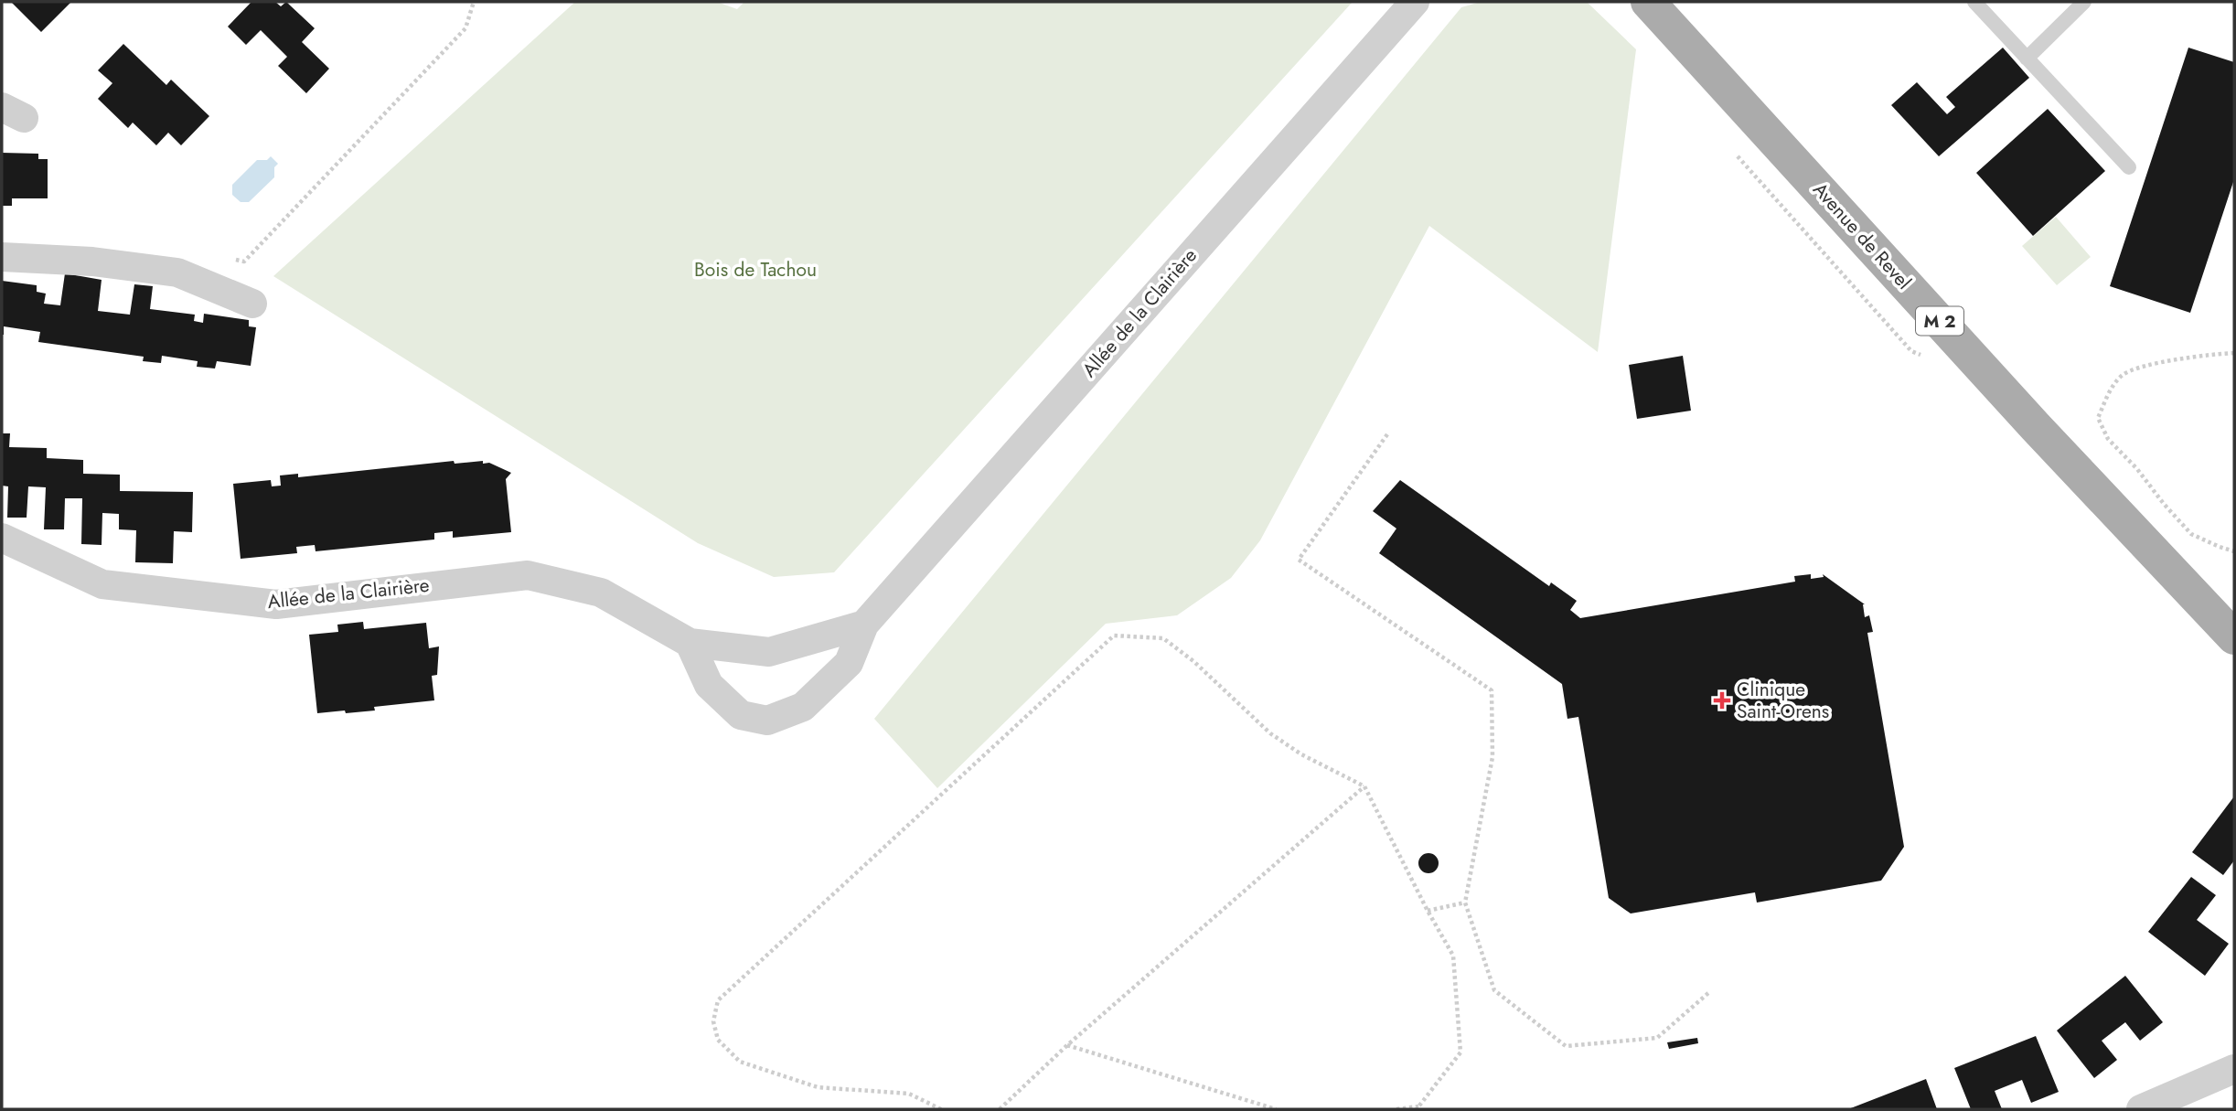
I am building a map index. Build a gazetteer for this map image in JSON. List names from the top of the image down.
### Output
{
  "streets": {
    "main road": ["Avenue de Revel", "M 2"],
    "street": ["Allée de la Clairière"]
  },
  "parks": ["Bois de Tachou"],
  "places": {
    "health": ["Clinique Saint-Orens"]
  }
}
